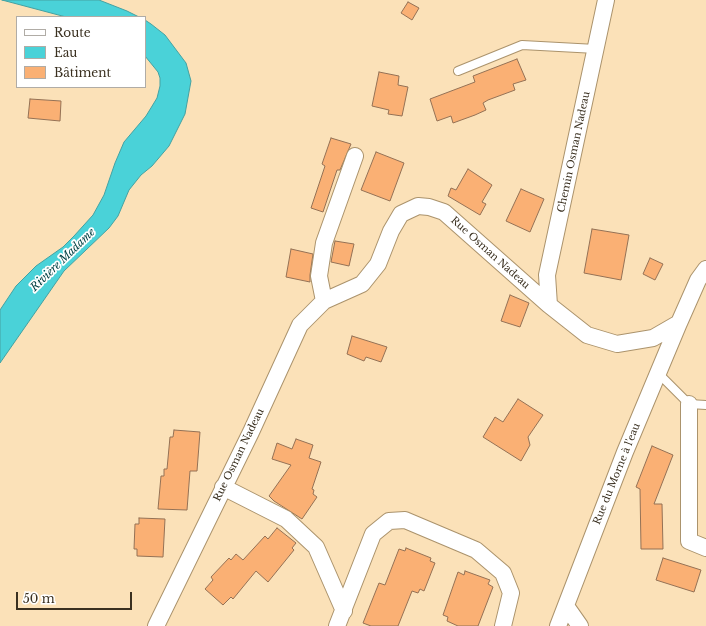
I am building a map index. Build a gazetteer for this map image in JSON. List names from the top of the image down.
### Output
{
  "streets": {
    "street": ["Chemin Osman Nadeau", "Rue Osman Nadeau", "Rue du Morne à l'eau"]
  },
  "crossings": [
    ["Chemin Osman Nadeau", "Rue Osman Nadeau"],
    ["Rue Osman Nadeau", "Rue du Morne à l'eau"]
  ],
  "water": ["Rivière Madame"],
  "legend": ["Route", "Eau", "Bâtiment"],
  "scale_bar": "50 m"
}
